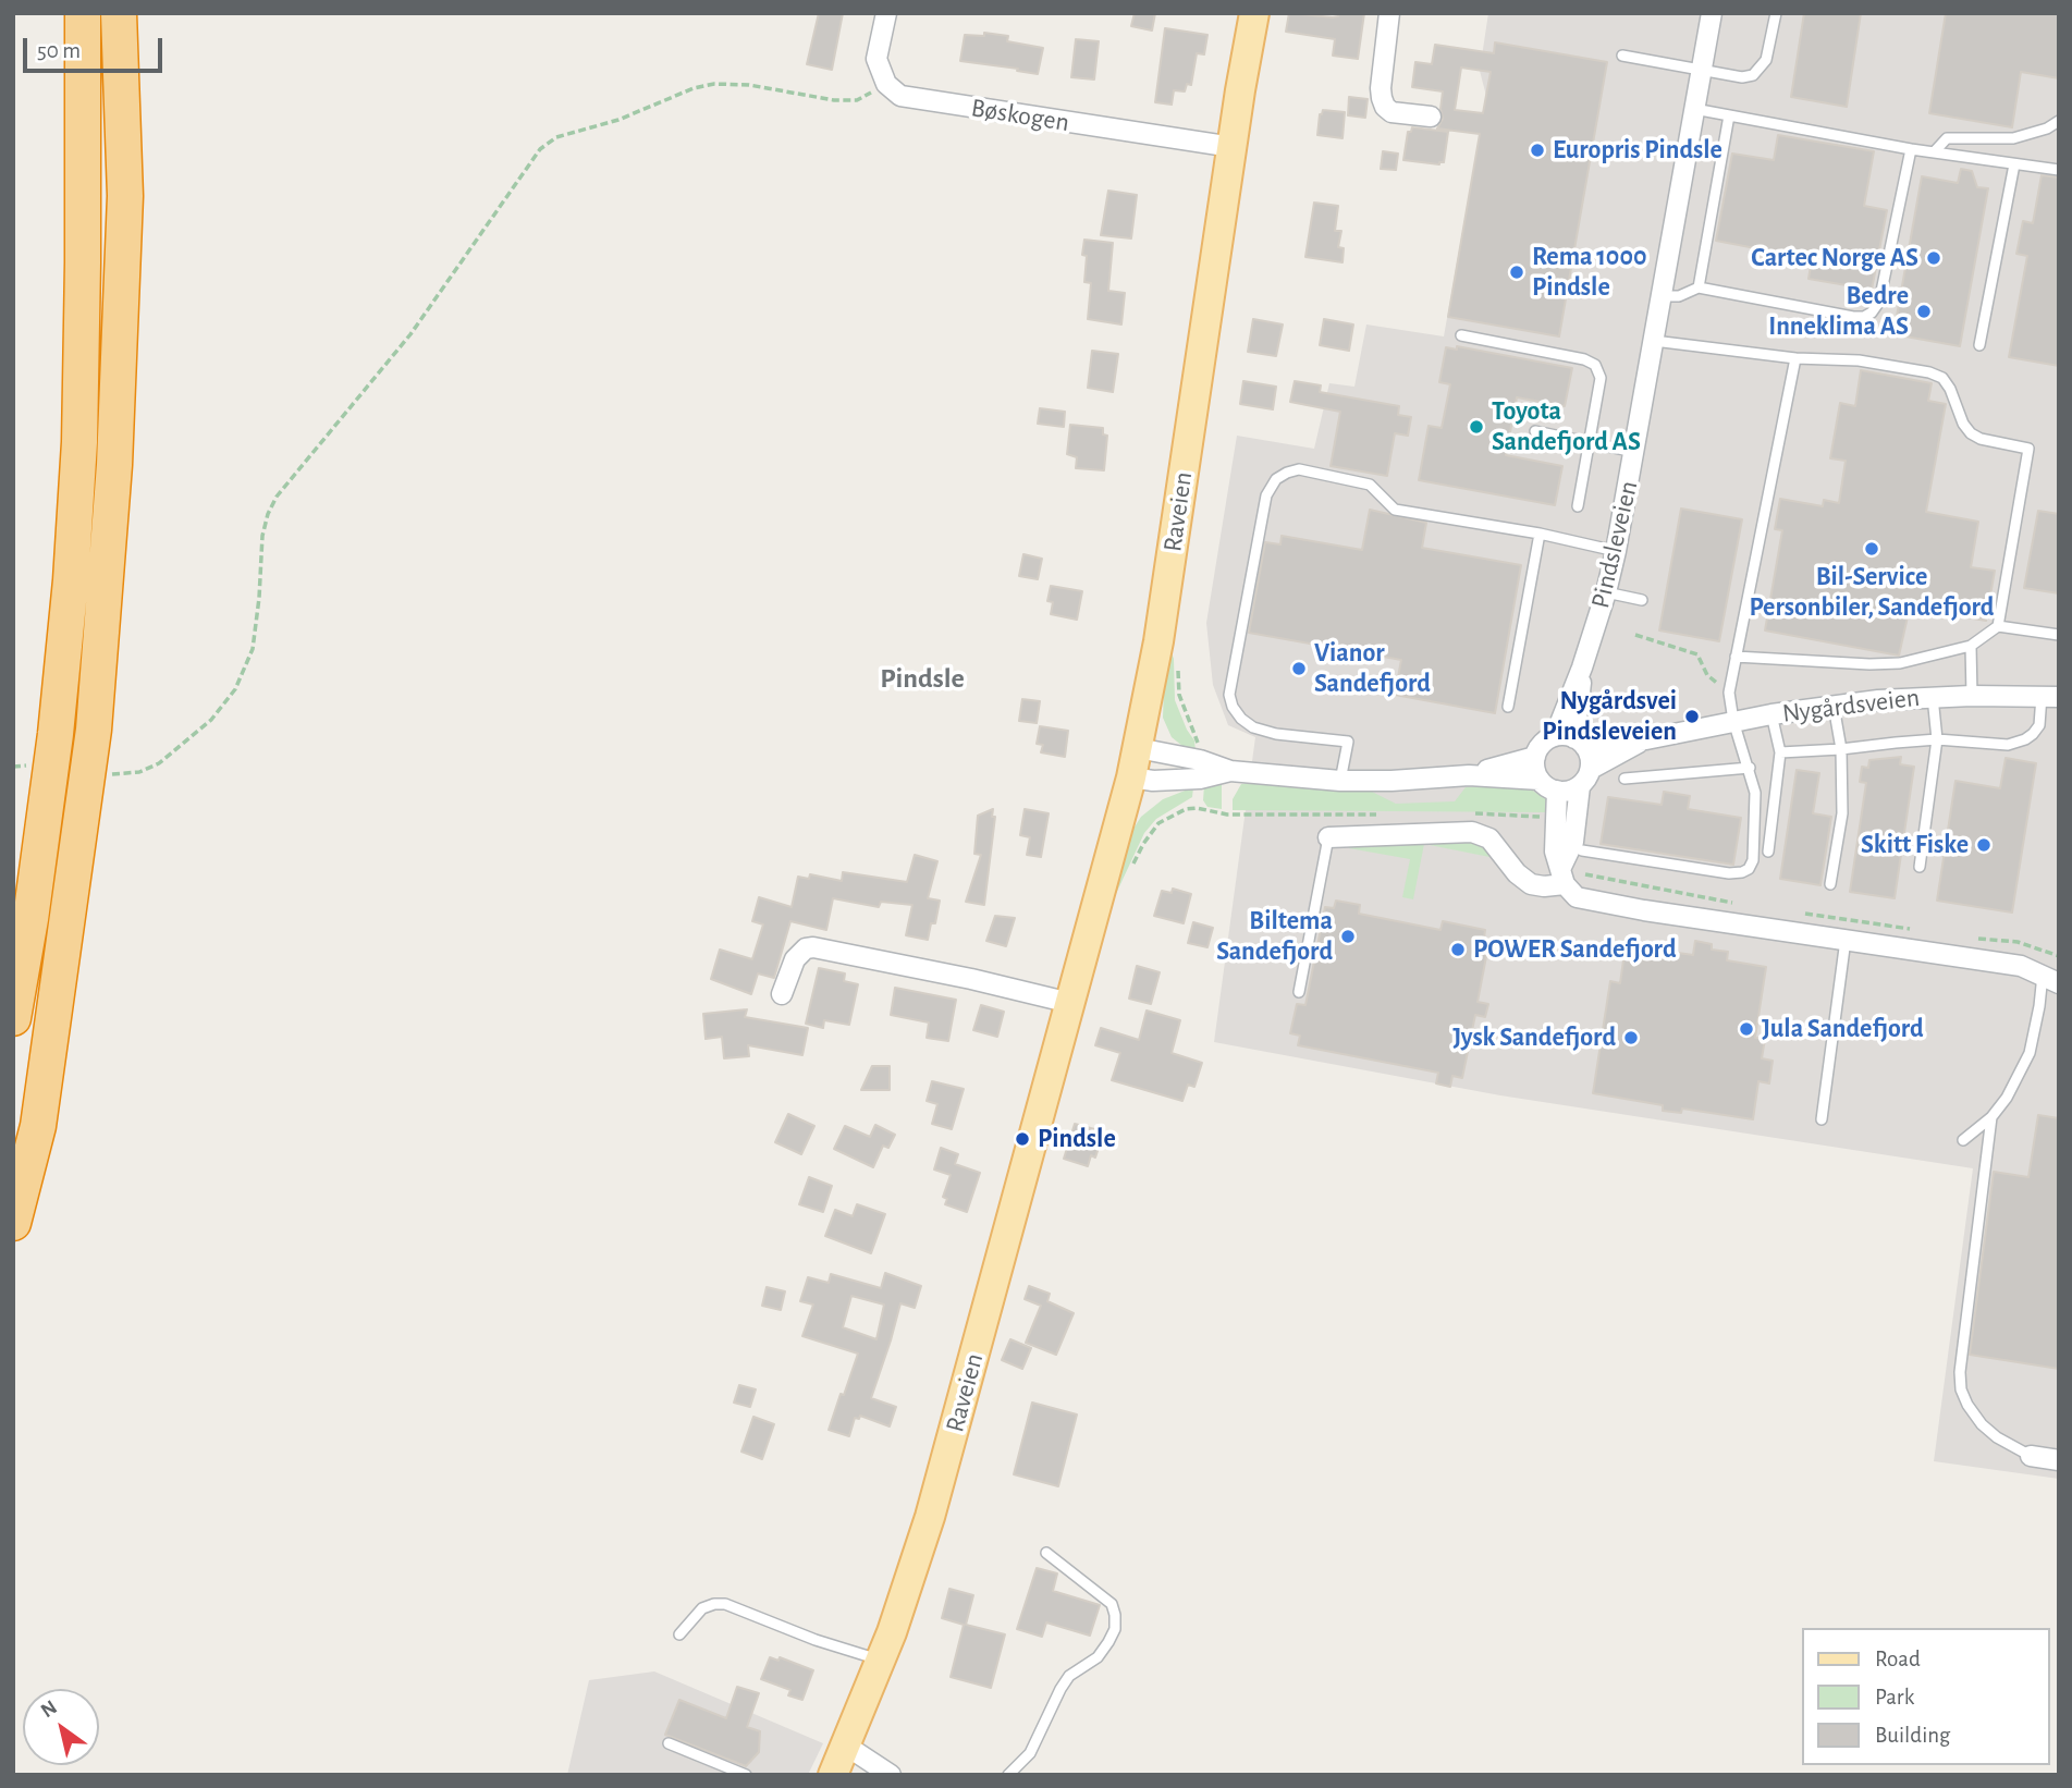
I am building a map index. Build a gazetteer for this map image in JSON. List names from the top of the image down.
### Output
{
  "streets": {
    "main road": ["Raveien"],
    "street": ["Bøskogen", "Pindsleveien", "Nygårdsveien"]
  },
  "crossings": [
    ["Bøskogen", "Raveien"],
    ["Pindsleveien", "Nygårdsveien"]
  ],
  "districts": ["Pindsle"],
  "places": [
    "Europris Pindsle",
    "Cartec Norge AS",
    "Rema 1000 Pindsle",
    "Bedre Inneklima AS",
    "Toyota Sandefjord AS",
    "Bil-Service Personbiler, Sandefjord",
    "Vianor Sandefjord",
    "Nygårdsvei Pindsleveien",
    "Skitt Fiske",
    "Biltema Sandefjord",
    "POWER Sandefjord",
    "Jula Sandefjord",
    "Jysk Sandefjord",
    "Pindsle"
  ],
  "legend": ["Road", "Park", "Building"],
  "scale_bar": "50 m",
  "north": "top left"
}
